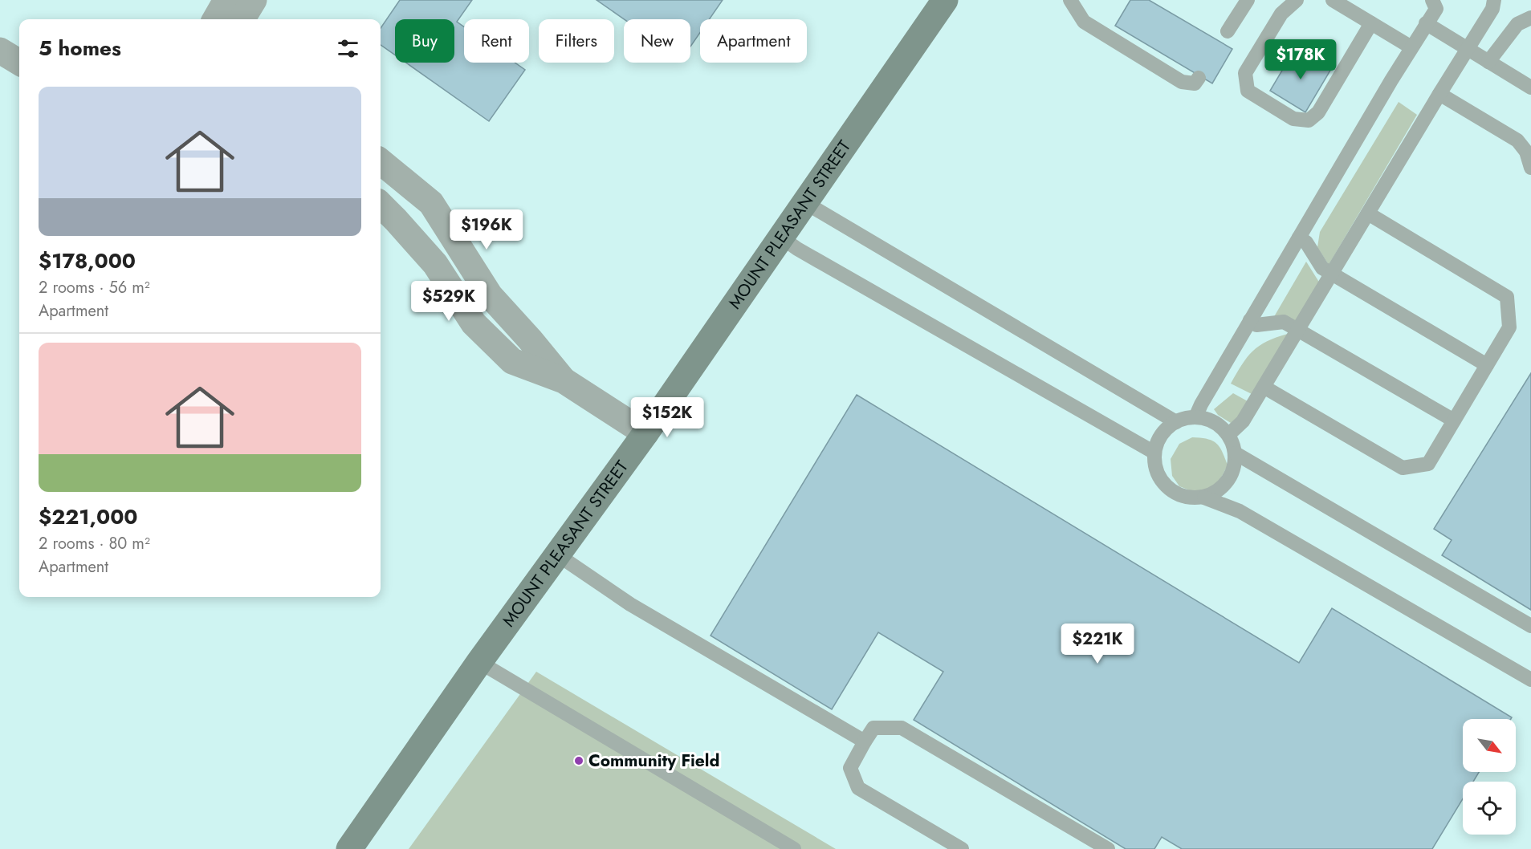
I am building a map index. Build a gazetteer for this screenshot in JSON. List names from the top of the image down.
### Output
{
  "streets": {
    "main road": ["MOUNT PLEASANT STREET"]
  },
  "places": ["Community Field"],
  "north": "bottom right",
  "page": {
    "chip": [
      "Buy",
      "Rent",
      "Filters",
      "New",
      "Apartment"
    ],
    "heading": "5 homes",
    "price": [
      "$178K",
      "$196K",
      "$529K",
      "$152K",
      "$221K"
    ],
    "list": [
      {
        "name": "$178,000",
        "note": "2 rooms · 56 m² · Apartment"
      },
      {
        "name": "$221,000",
        "note": "2 rooms · 80 m² · Apartment"
      }
    ]
  }
}
